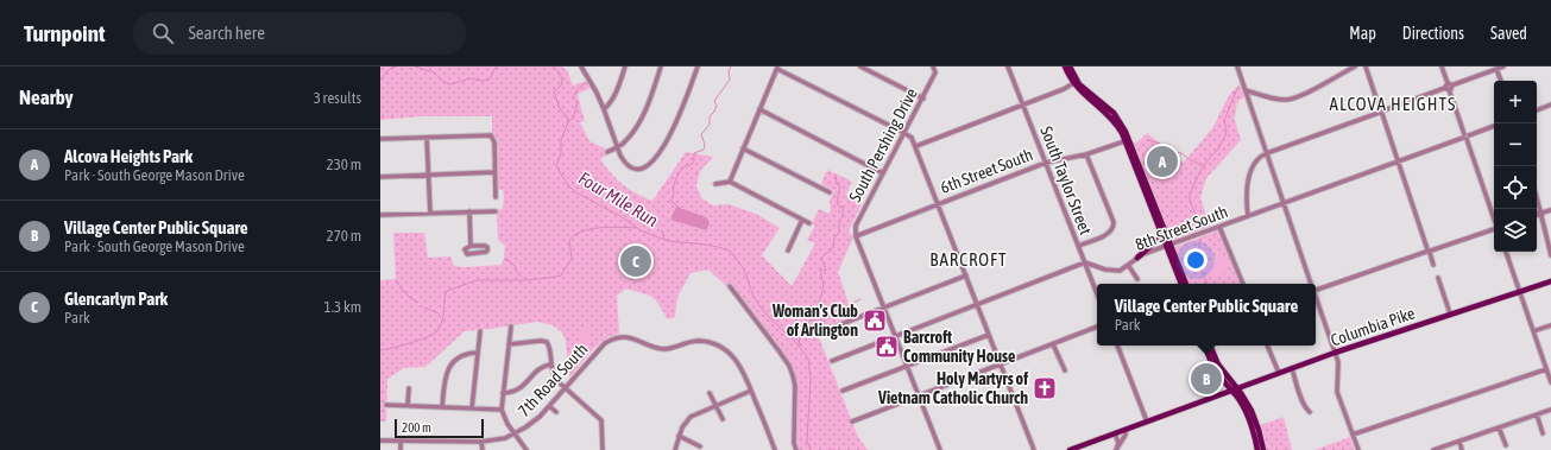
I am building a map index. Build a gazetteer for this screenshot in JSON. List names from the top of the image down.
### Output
{
  "streets": {
    "main road": ["Columbia Pike"],
    "street": [
      "South Pershing Drive",
      "6th Street South",
      "South Taylor Street",
      "8th Street South",
      "7th Road South"
    ]
  },
  "crossings": [
    ["South Pershing Drive", "6th Street South"],
    ["6th Street South", "South Taylor Street"],
    ["South Taylor Street", "8th Street South"]
  ],
  "districts": ["ALCOVA HEIGHTS", "BARCROFT"],
  "water": ["Four Mile Run"],
  "places": {
    "public building": ["Woman's Club of Arlington", "Barcroft Community House"],
    "church": ["Holy Martyrs of Vietnam Catholic Church"]
  },
  "scale_bar": "200 m",
  "page": {
    "header": "Turnpoint",
    "search": "Search here",
    "nav": ["Map", "Directions", "Saved"],
    "heading": ["Nearby", "3 results"],
    "map_buttons": ["+", "−"],
    "list": [
      {
        "mark": "A",
        "name": "Alcova Heights Park",
        "note": "Park · South George Mason Drive",
        "value": "230 m"
      },
      {
        "mark": "B",
        "name": "Village Center Public Square",
        "note": "Park · South George Mason Drive",
        "value": "270 m"
      },
      {
        "mark": "C",
        "name": "Glencarlyn Park",
        "note": "Park",
        "value": "1.3 km"
      }
    ],
    "pins": ["A", "C", "B"],
    "popup": ["Village Center Public Square", "Park"],
    "scale": "200 m"
  }
}
